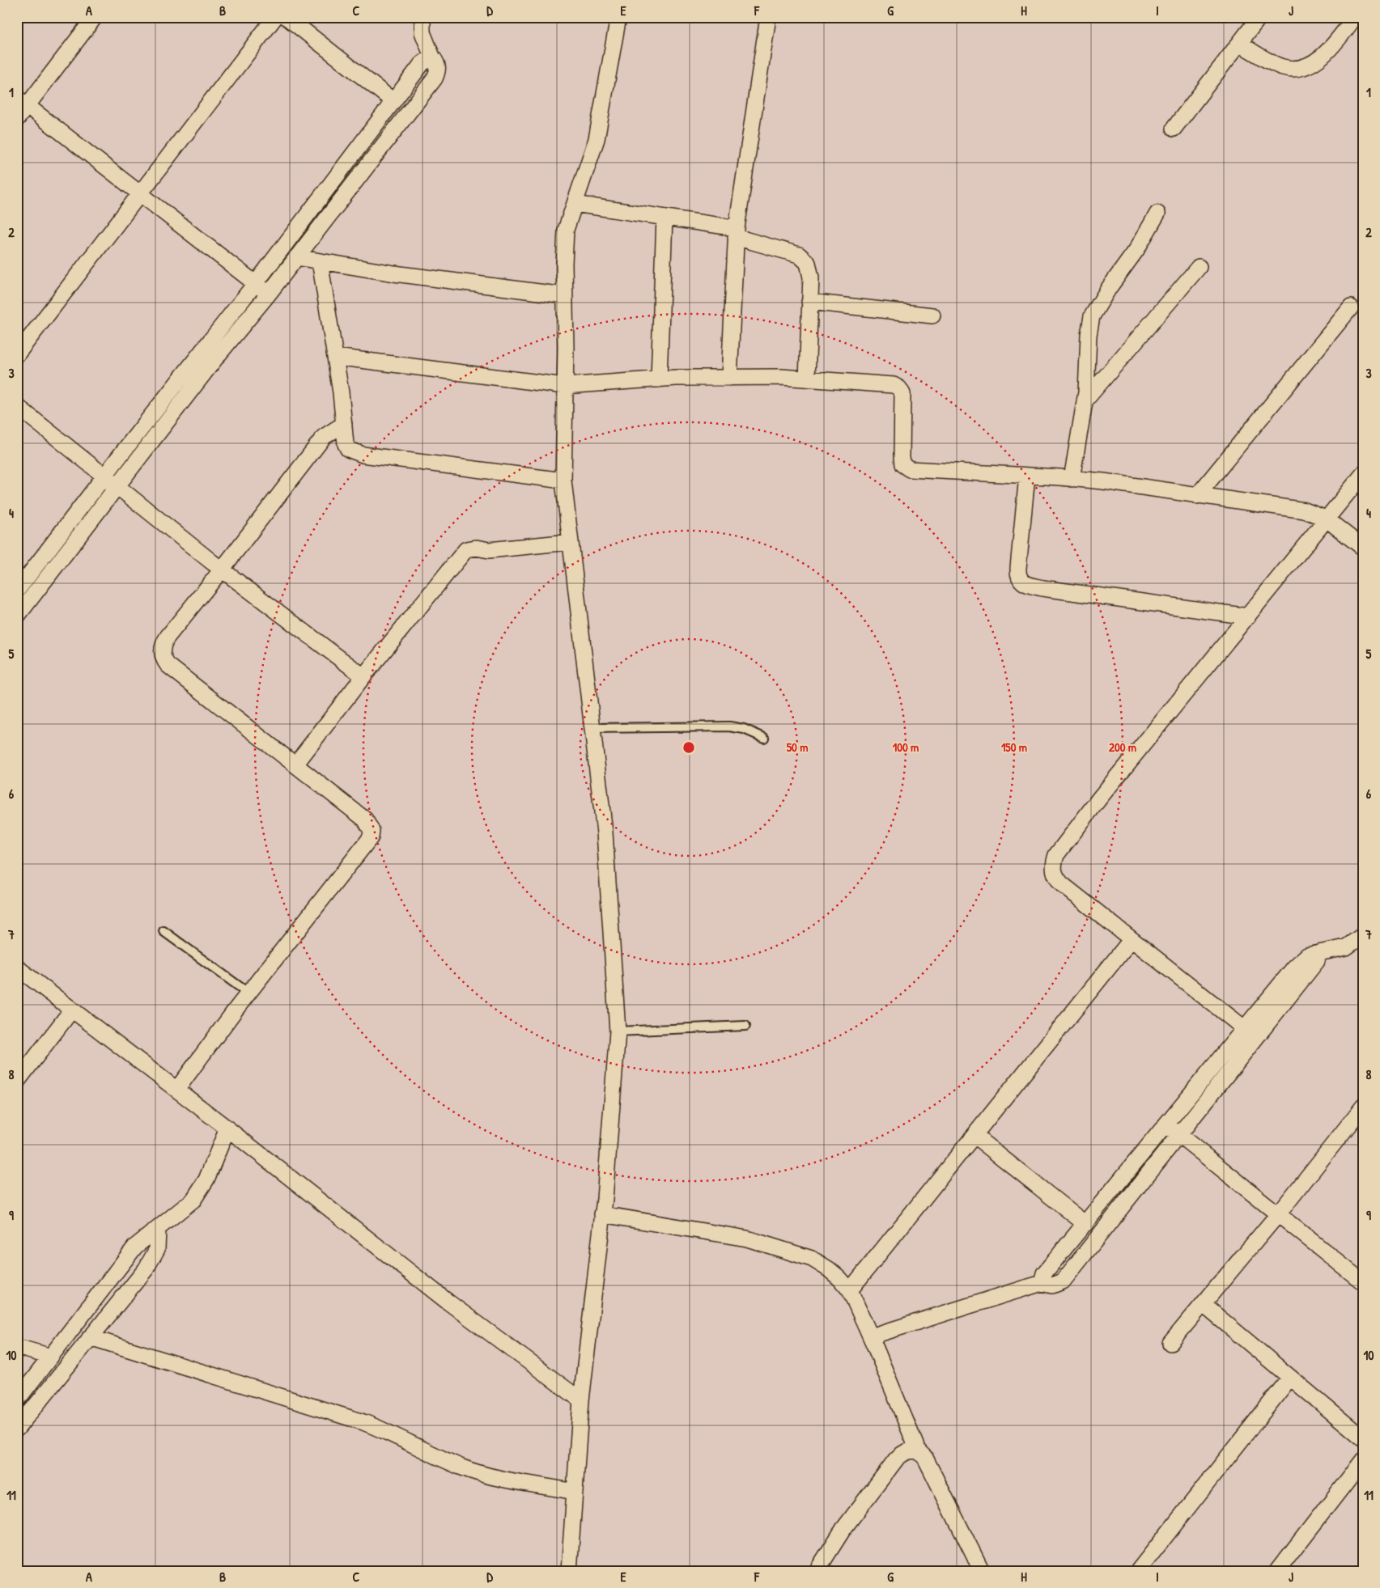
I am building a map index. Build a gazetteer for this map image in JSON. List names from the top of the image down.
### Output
{
  "grid": {
    "columns": [
      "A",
      "B",
      "C",
      "D",
      "E",
      "F",
      "G",
      "H",
      "I",
      "J"
    ],
    "rows": [
      "1",
      "2",
      "3",
      "4",
      "5",
      "6",
      "7",
      "8",
      "9",
      "10",
      "11"
    ]
  },
  "rings": [
    "50 m",
    "100 m",
    "150 m",
    "200 m"
  ]
}
